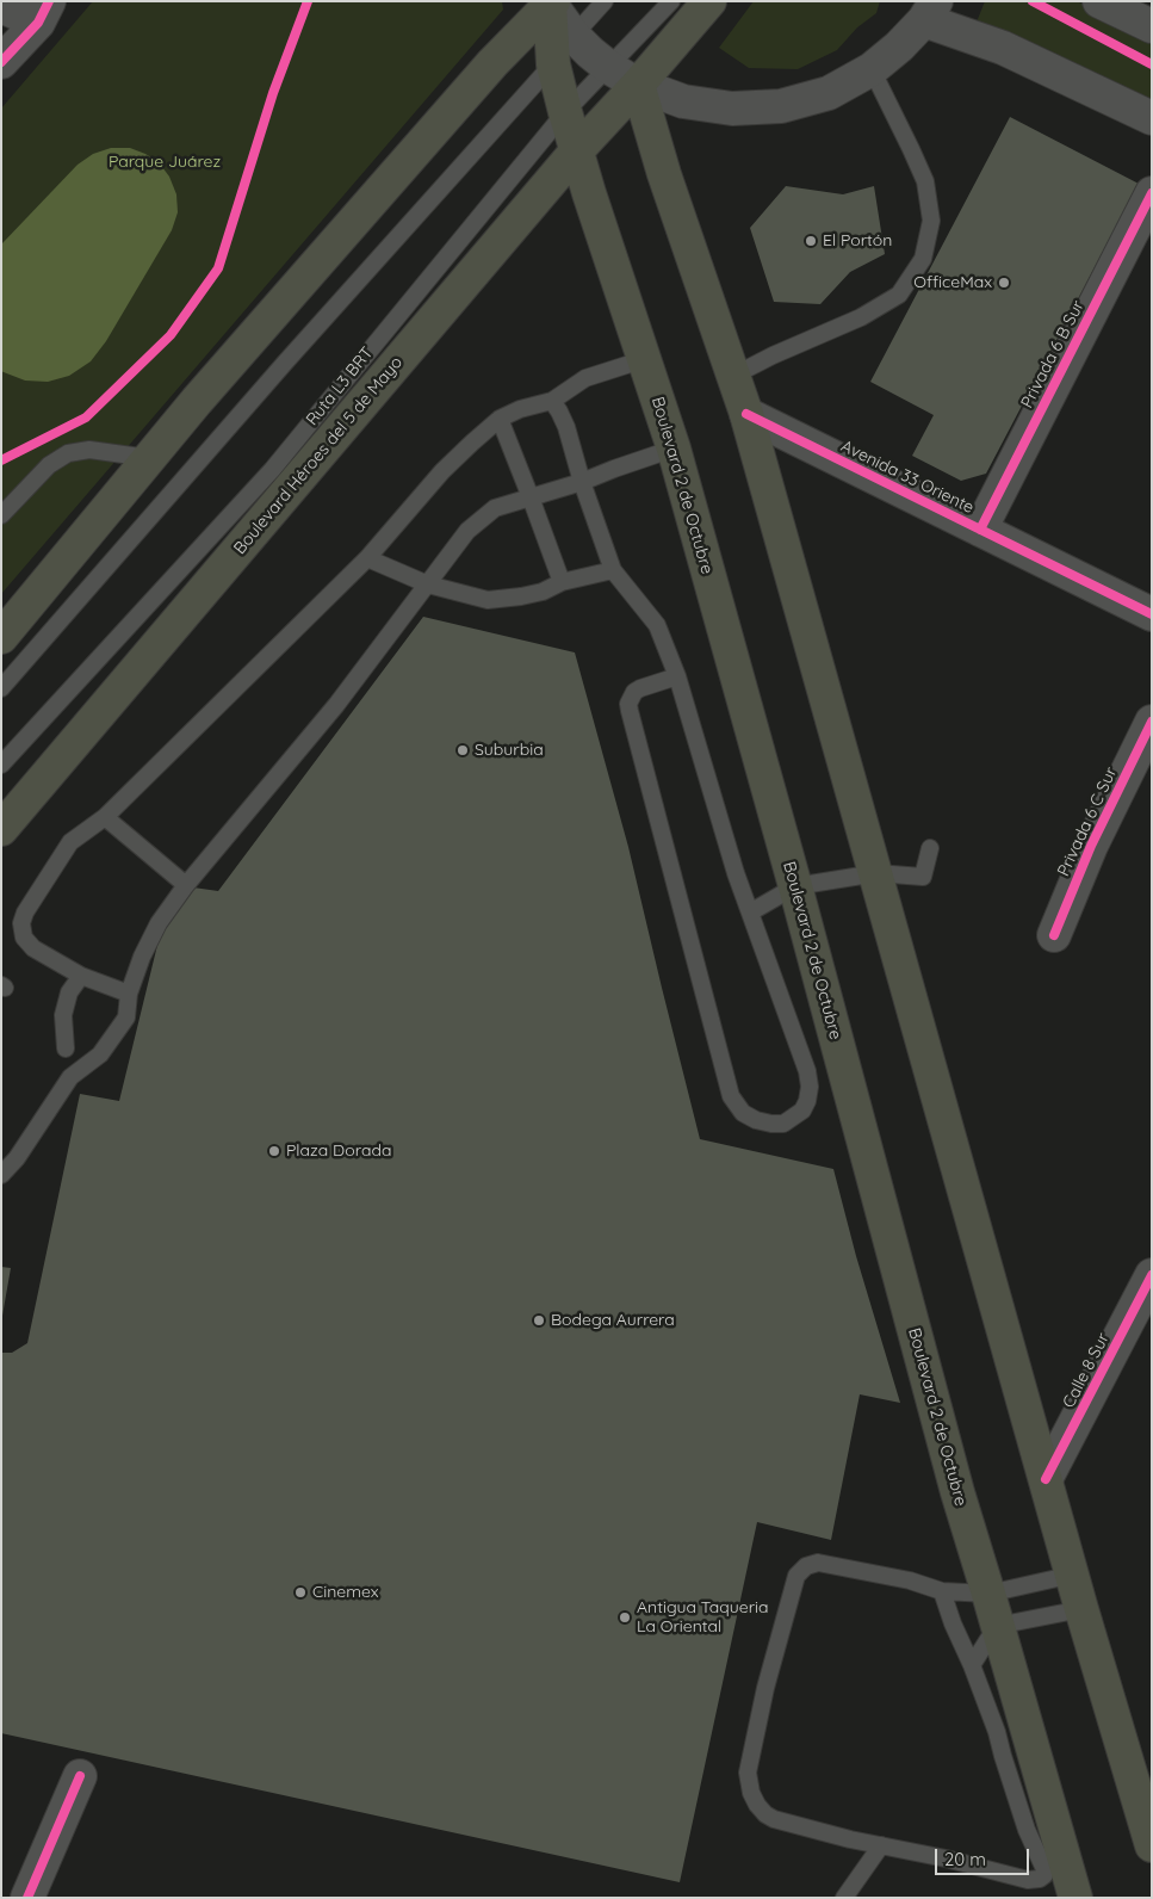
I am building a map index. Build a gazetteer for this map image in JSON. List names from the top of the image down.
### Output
{
  "streets": {
    "main road": ["Boulevard Héroes del 5 de Mayo", "Boulevard 2 de Octubre"],
    "street": [
      "Privada 6 B Sur",
      "Avenida 33 Oriente",
      "Privada 6 C Sur",
      "Calle 8 Sur"
    ],
    "lane": ["Ruta L3 BRT"]
  },
  "crossings": [
    ["Privada 6 B Sur", "Avenida 33 Oriente"],
    ["Ruta L3 BRT", "Boulevard 2 de Octubre"],
    ["Boulevard Héroes del 5 de Mayo", "Boulevard 2 de Octubre"]
  ],
  "parks": ["Parque Juárez"],
  "places": [
    "El Portón",
    "OfficeMax",
    "Suburbia",
    "Plaza Dorada",
    "Bodega Aurrera",
    "Cinemex",
    "Antigua Taqueria La Oriental"
  ],
  "scale_bar": "20 m"
}
